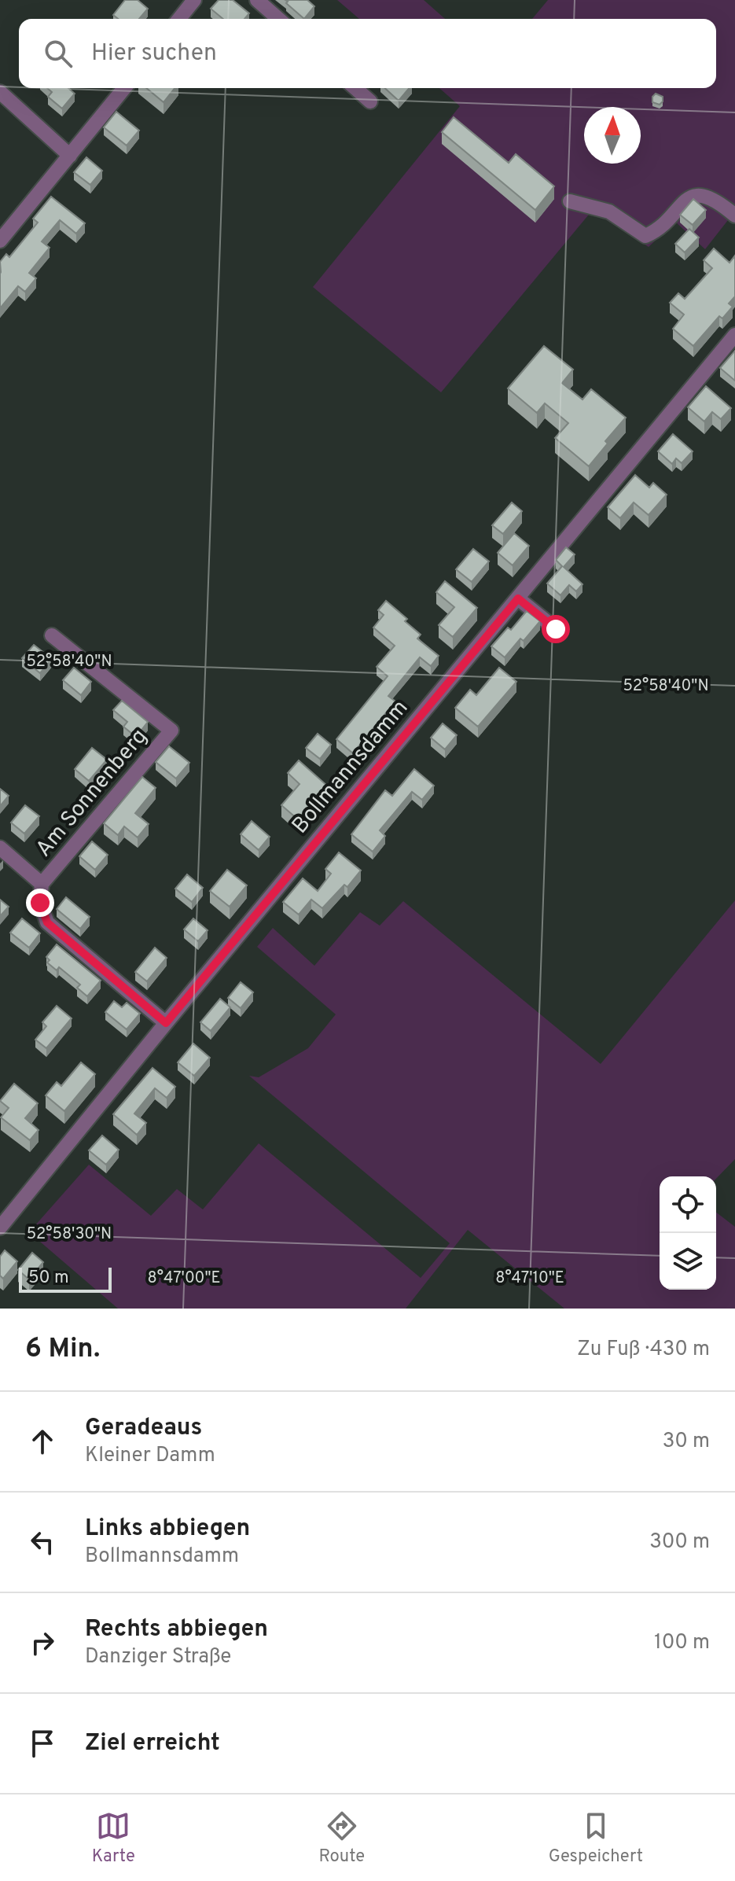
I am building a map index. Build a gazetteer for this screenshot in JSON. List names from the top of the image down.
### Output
{
  "streets": {
    "street": ["Bollmannsdamm", "Am Sonnenberg"]
  },
  "scale_bar": "50 m",
  "north": "top",
  "page": {
    "search": "Hier suchen",
    "scale": "50 m",
    "heading": ["6 Min.", "Zu Fuß · 430 m"],
    "list": [
      ["Geradeaus", "Kleiner Damm", "30 m"],
      ["Links abbiegen", "Bollmannsdamm", "300 m"],
      ["Rechts abbiegen", "Danziger Straße", "100 m"],
      "Ziel erreicht"
    ],
    "nav": ["Karte", "Route", "Gespeichert"]
  },
  "coordinates": [
    "52°58'40\"N",
    "52°58'30\"N",
    "8°47'00\"E",
    "8°47'10\"E"
  ]
}
